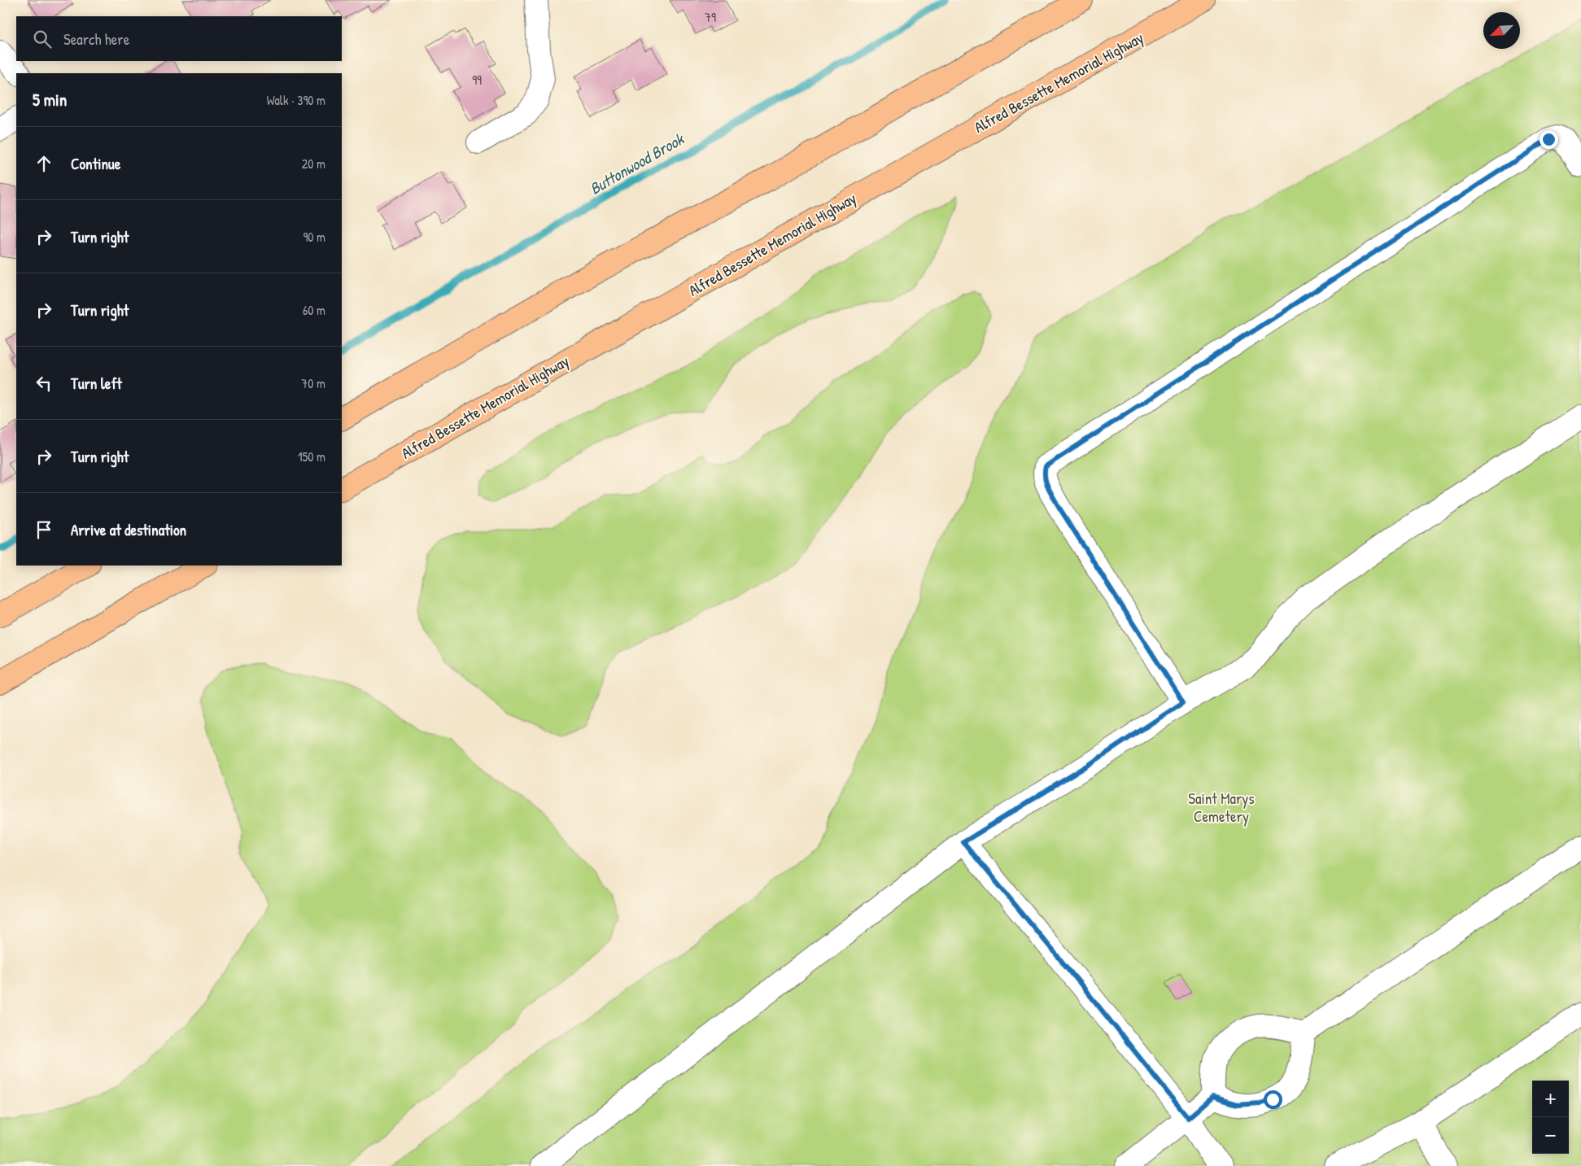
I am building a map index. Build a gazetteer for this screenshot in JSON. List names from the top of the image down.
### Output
{
  "streets": {
    "highway": ["Alfred Bessette Memorial Highway"]
  },
  "water": ["Buttonwood Brook"],
  "parks": ["Saint Marys Cemetery"],
  "house_numbers": ["79", "99"],
  "north": "bottom left",
  "page": {
    "search": "Search here",
    "heading": ["5 min", "Walk · 390 m"],
    "list": [
      ["Continue", "20 m"],
      ["Turn right", "90 m"],
      ["Turn right", "60 m"],
      ["Turn left", "70 m"],
      ["Turn right", "150 m"],
      "Arrive at destination"
    ],
    "map_buttons": ["+", "−"]
  }
}
